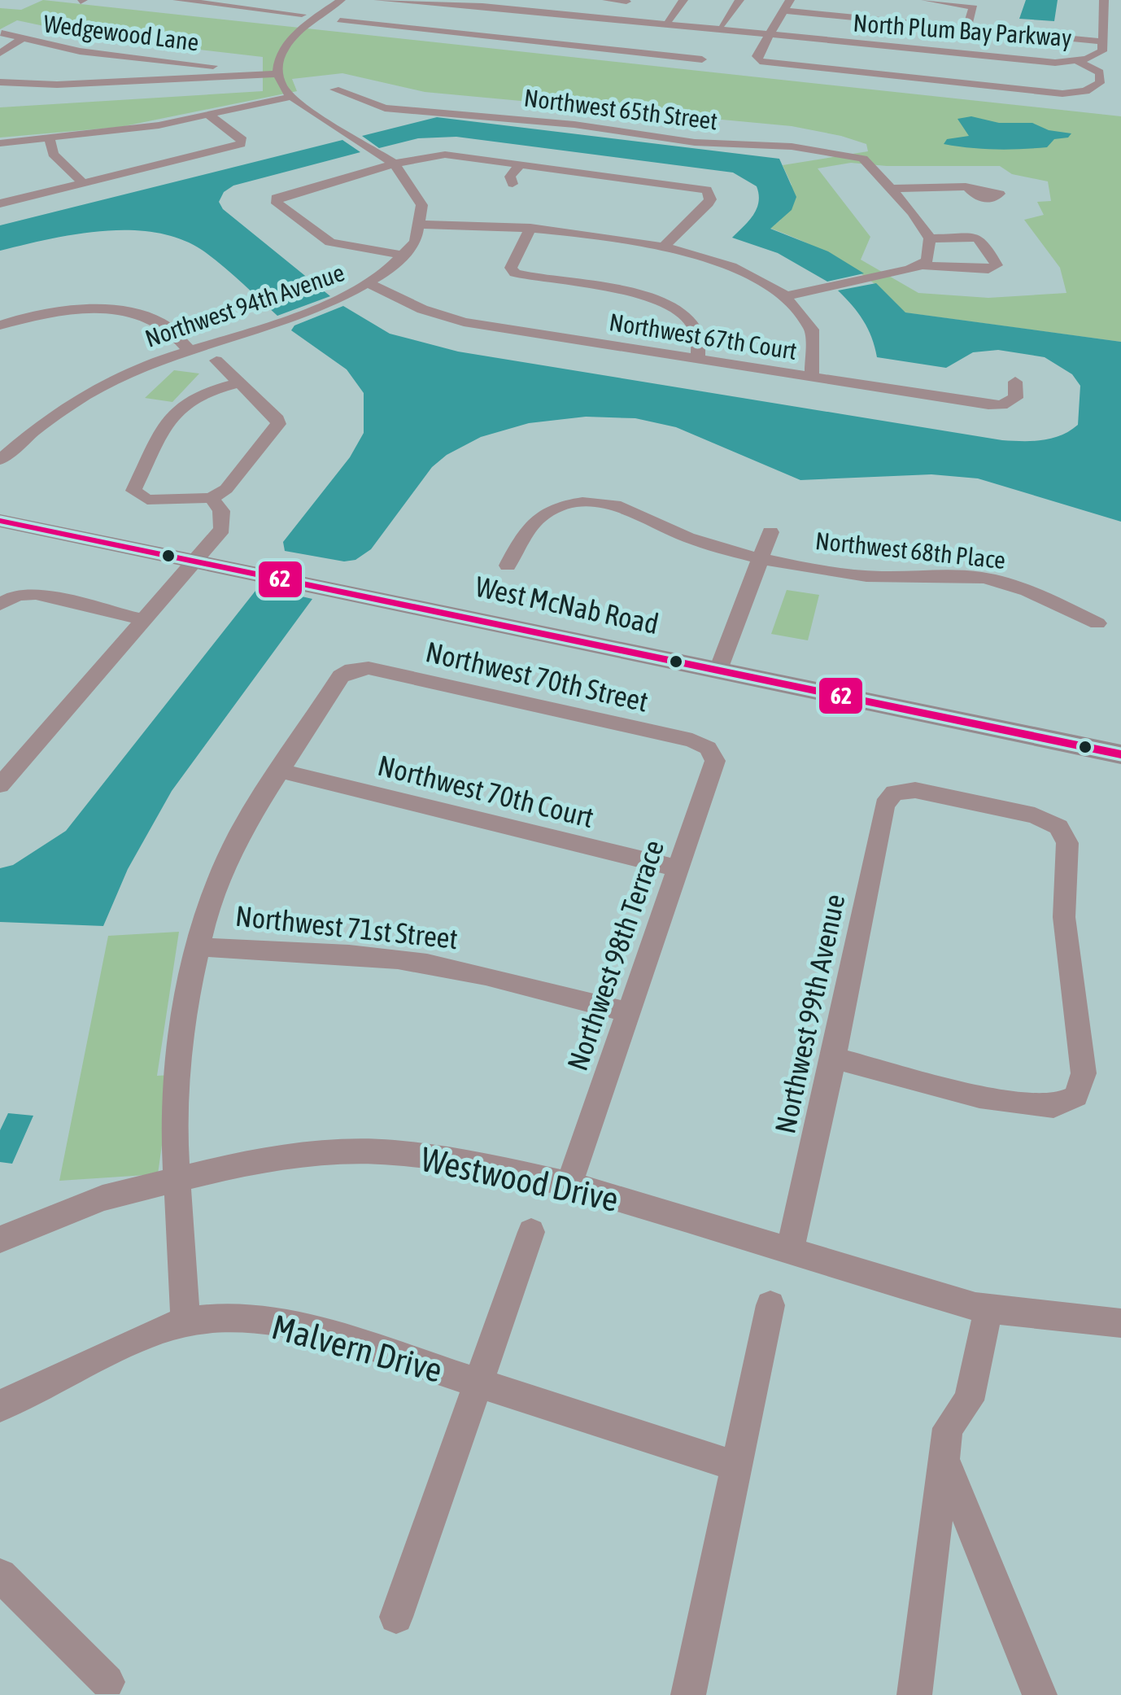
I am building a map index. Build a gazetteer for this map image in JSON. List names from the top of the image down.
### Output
{
  "streets": {
    "main road": ["West McNab Road"],
    "street": [
      "North Plum Bay Parkway",
      "Wedgewood Lane",
      "Northwest 65th Street",
      "Northwest 94th Avenue",
      "Northwest 67th Court",
      "Northwest 68th Place",
      "Northwest 70th Street",
      "Northwest 70th Court",
      "Northwest 71st Street",
      "Northwest 98th Terrace",
      "Northwest 99th Avenue",
      "Westwood Drive",
      "Malvern Drive"
    ]
  },
  "crossings": [
    ["Northwest 94th Avenue", "Northwest 67th Court"],
    ["Northwest 70th Street", "Northwest 70th Court"],
    ["Northwest 70th Street", "Northwest 98th Terrace"],
    ["Northwest 70th Court", "Northwest 98th Terrace"],
    ["Northwest 71st Street", "Northwest 98th Terrace"],
    ["Northwest 98th Terrace", "Westwood Drive"],
    ["Northwest 99th Avenue", "Westwood Drive"]
  ],
  "lines": ["transit line 62"]
}
